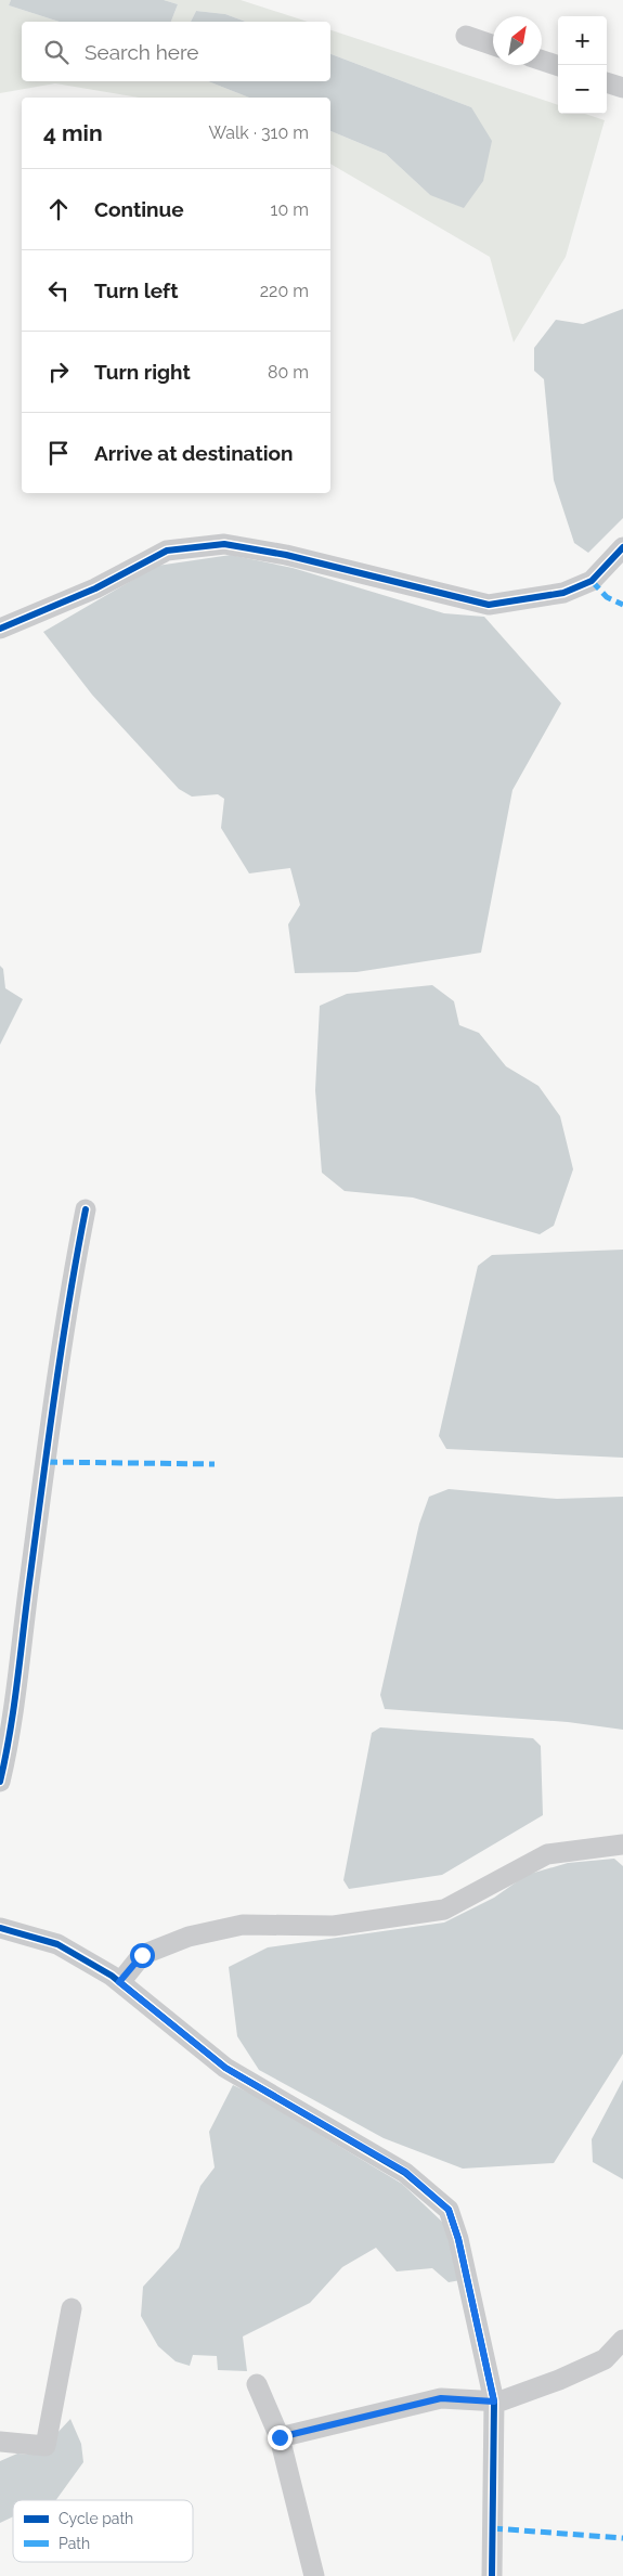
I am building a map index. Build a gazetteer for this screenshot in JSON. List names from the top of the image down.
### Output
{
  "legend": ["Cycle path", "Path"],
  "north": "top right",
  "page": {
    "map_buttons": ["+", "−"],
    "search": "Search here",
    "heading": ["4 min", "Walk · 310 m"],
    "list": [
      ["Continue", "10 m"],
      ["Turn left", "220 m"],
      ["Turn right", "80 m"],
      "Arrive at destination"
    ]
  }
}
